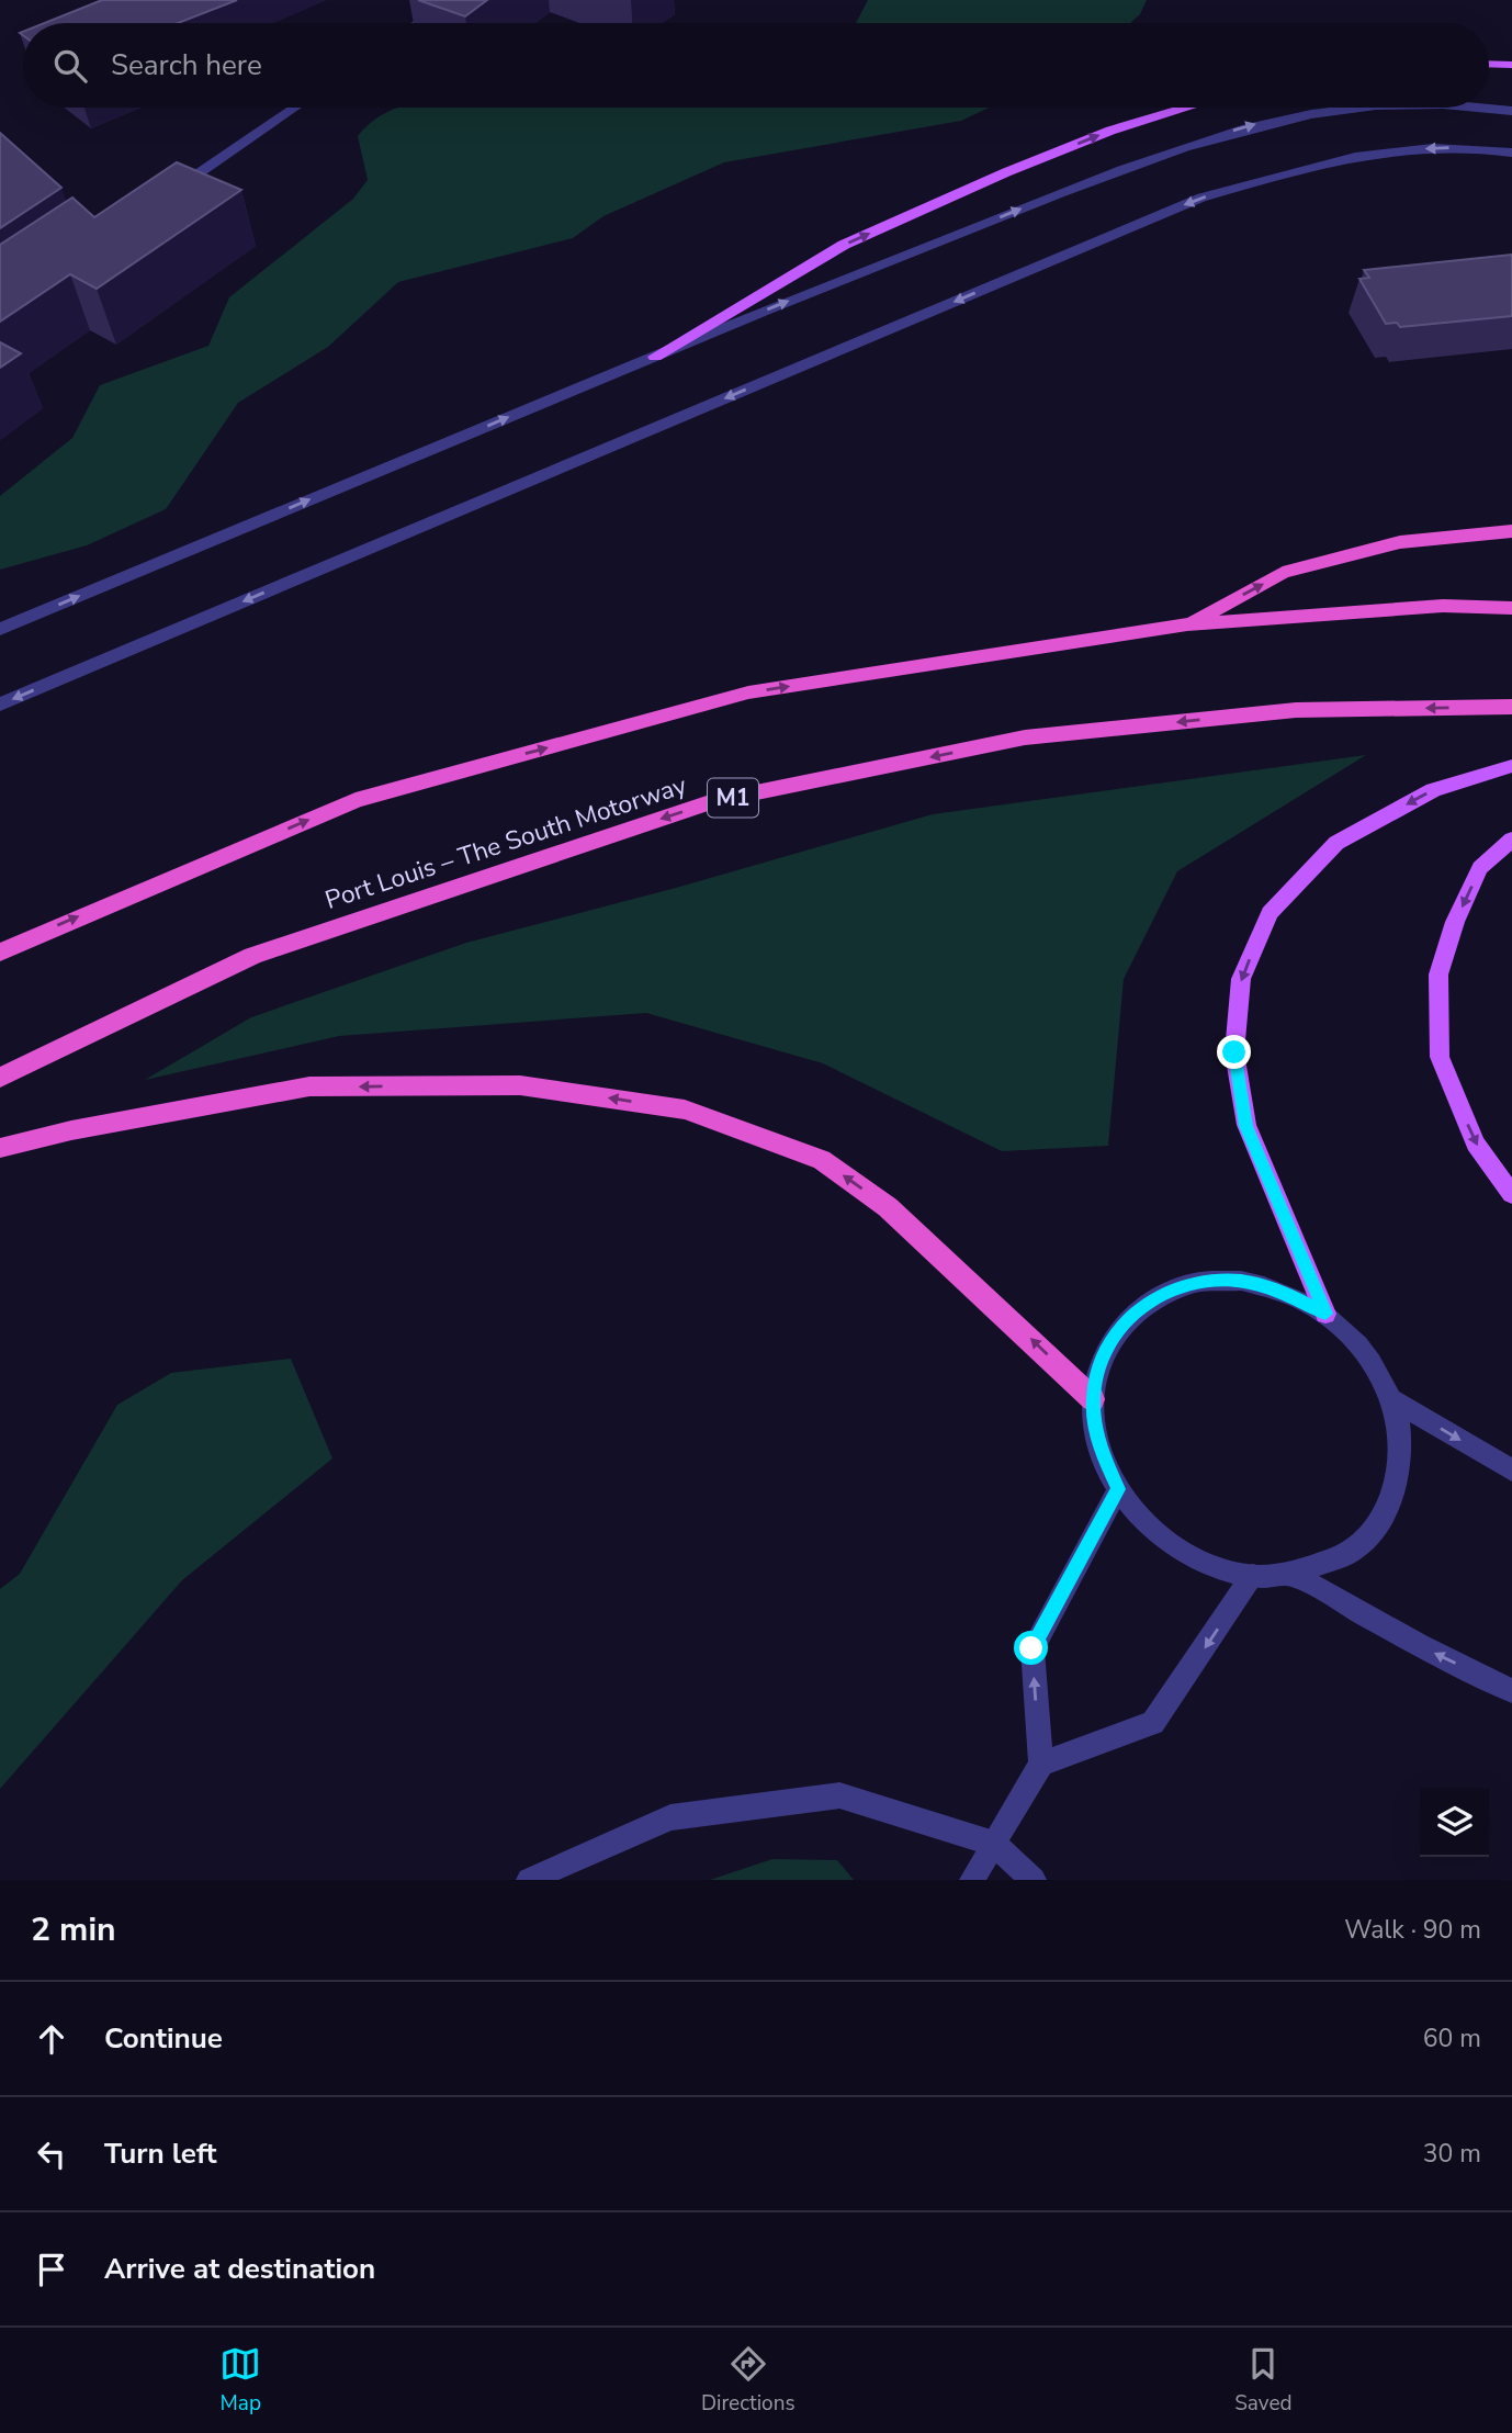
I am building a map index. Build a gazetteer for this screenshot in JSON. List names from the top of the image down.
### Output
{
  "streets": {
    "highway": ["M1", "Port Louis – The South Motorway"]
  },
  "page": {
    "search": "Search here",
    "heading": ["2 min", "Walk · 90 m"],
    "list": [
      ["Continue", "60 m"],
      ["Turn left", "30 m"],
      "Arrive at destination"
    ],
    "nav": ["Map", "Directions", "Saved"]
  }
}
